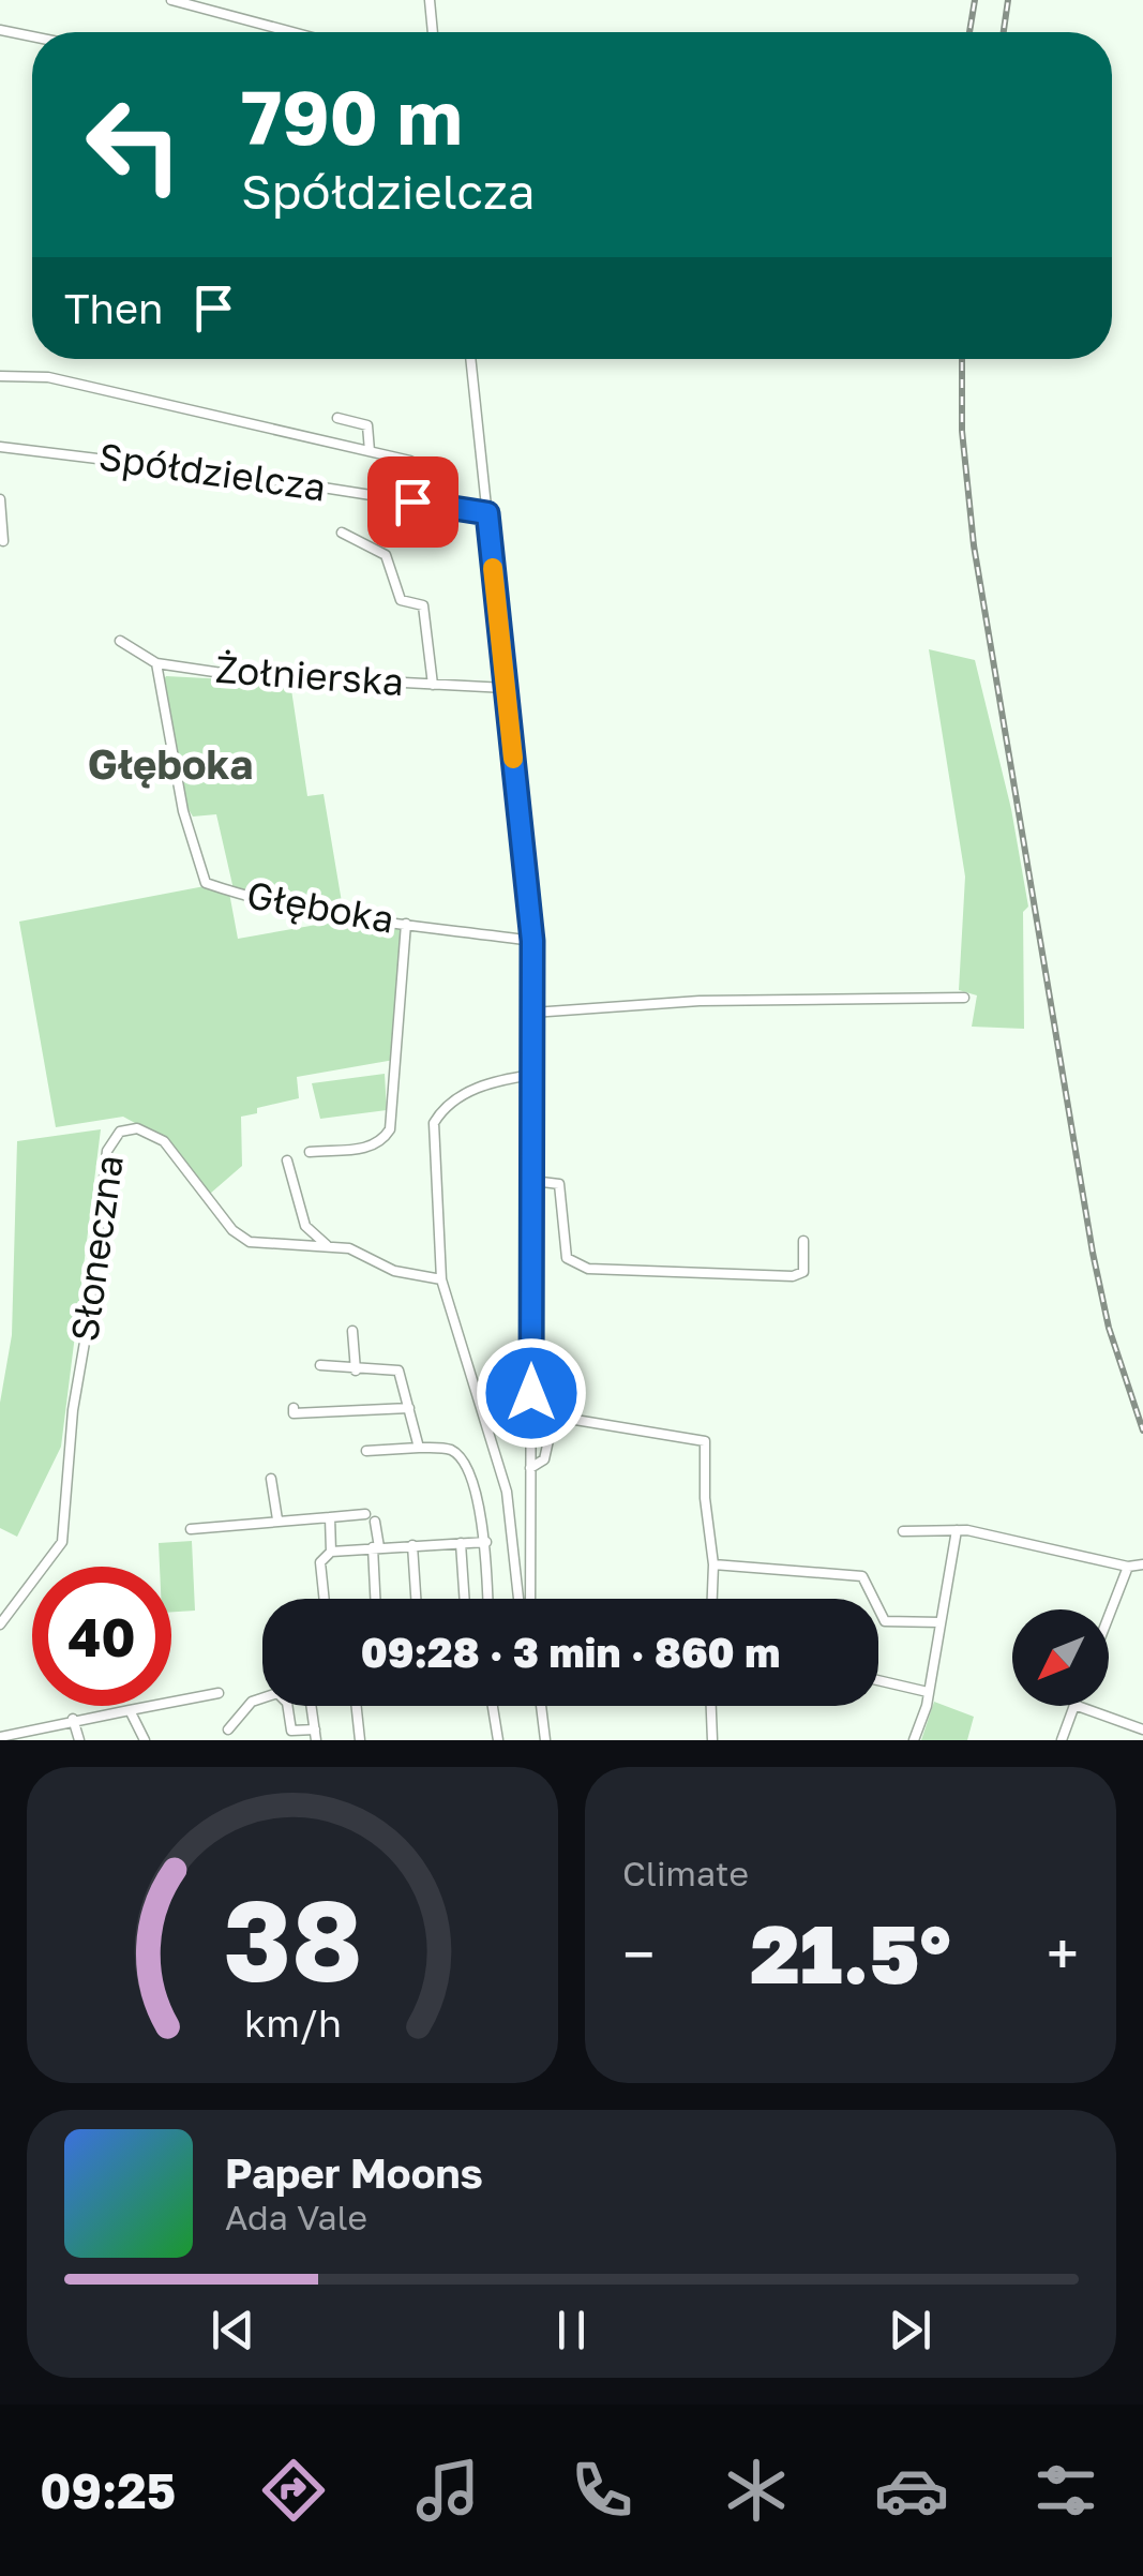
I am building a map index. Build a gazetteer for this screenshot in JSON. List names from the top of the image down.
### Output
{
  "streets": {
    "street": [
      "Spółdzielcza",
      "Żołnierska",
      "Głęboka",
      "Słoneczna"
    ]
  },
  "crossings": [
    ["Żołnierska", "Głęboka"]
  ],
  "districts": ["Głęboka"],
  "north": "bottom left",
  "page": {
    "turn": ["790 m", "Spółdzielcza"],
    "then": "Then",
    "limit": "40",
    "trip": "09:28 · 3 min · 860 m",
    "tile": "Climate",
    "heat": ["−", "21.5°", "+"],
    "song": ["Paper Moons", "Ada Vale"],
    "tabs": "09:25",
    "gauge": ["38", "km/h"]
  }
}
